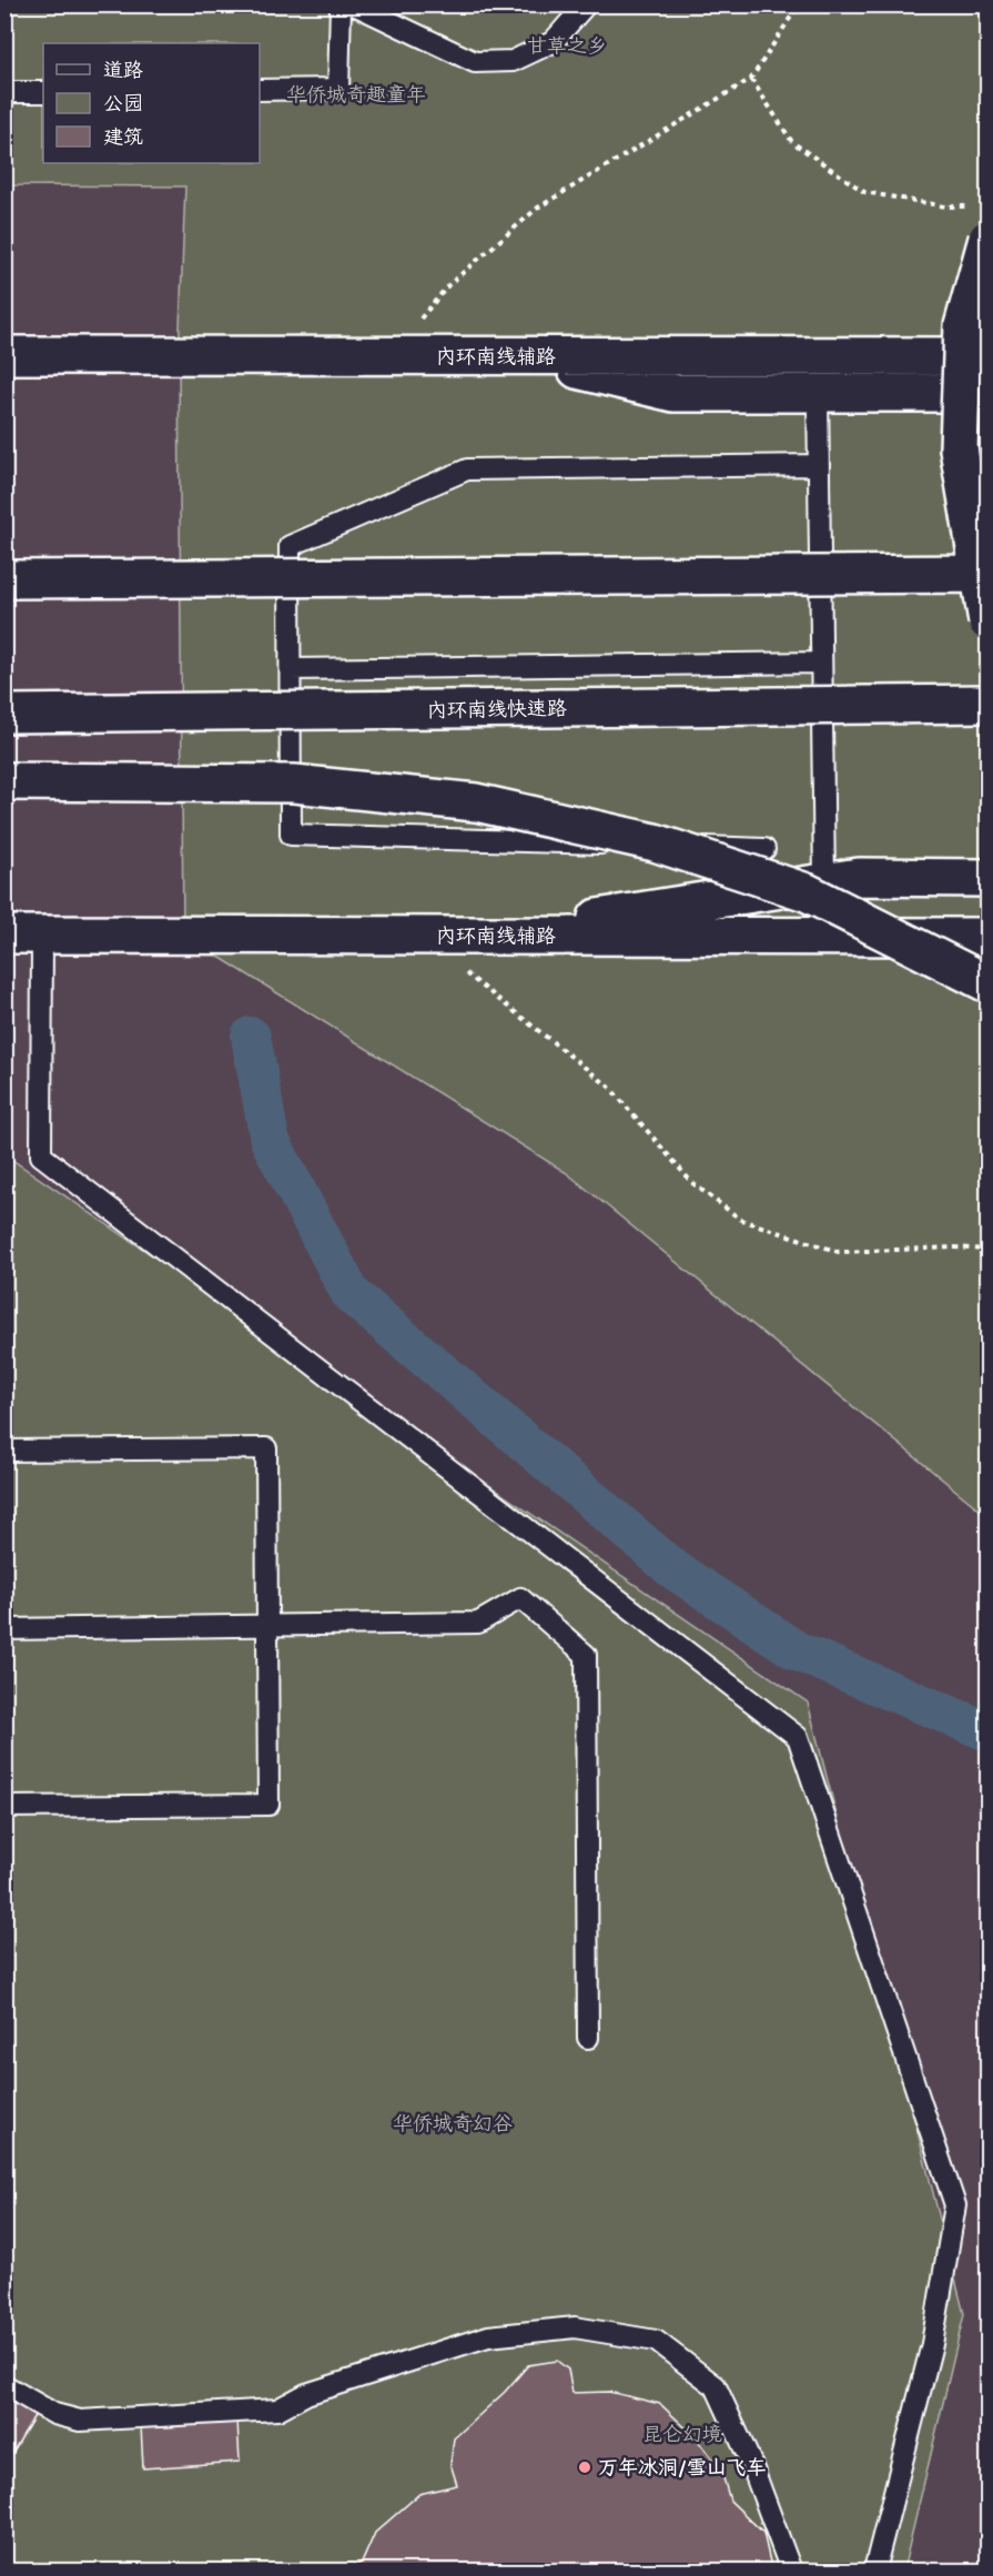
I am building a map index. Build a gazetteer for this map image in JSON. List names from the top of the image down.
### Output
{
  "streets": {
    "main road": ["内环南线辅路", "内环南线快速路"]
  },
  "parks": [
    "甘草之乡",
    "华侨城奇趣童年",
    "华侨城奇幻谷",
    "昆仑幻境"
  ],
  "places": ["万年冰洞/雪山飞车"],
  "legend": ["道路", "公园", "建筑"]
}
